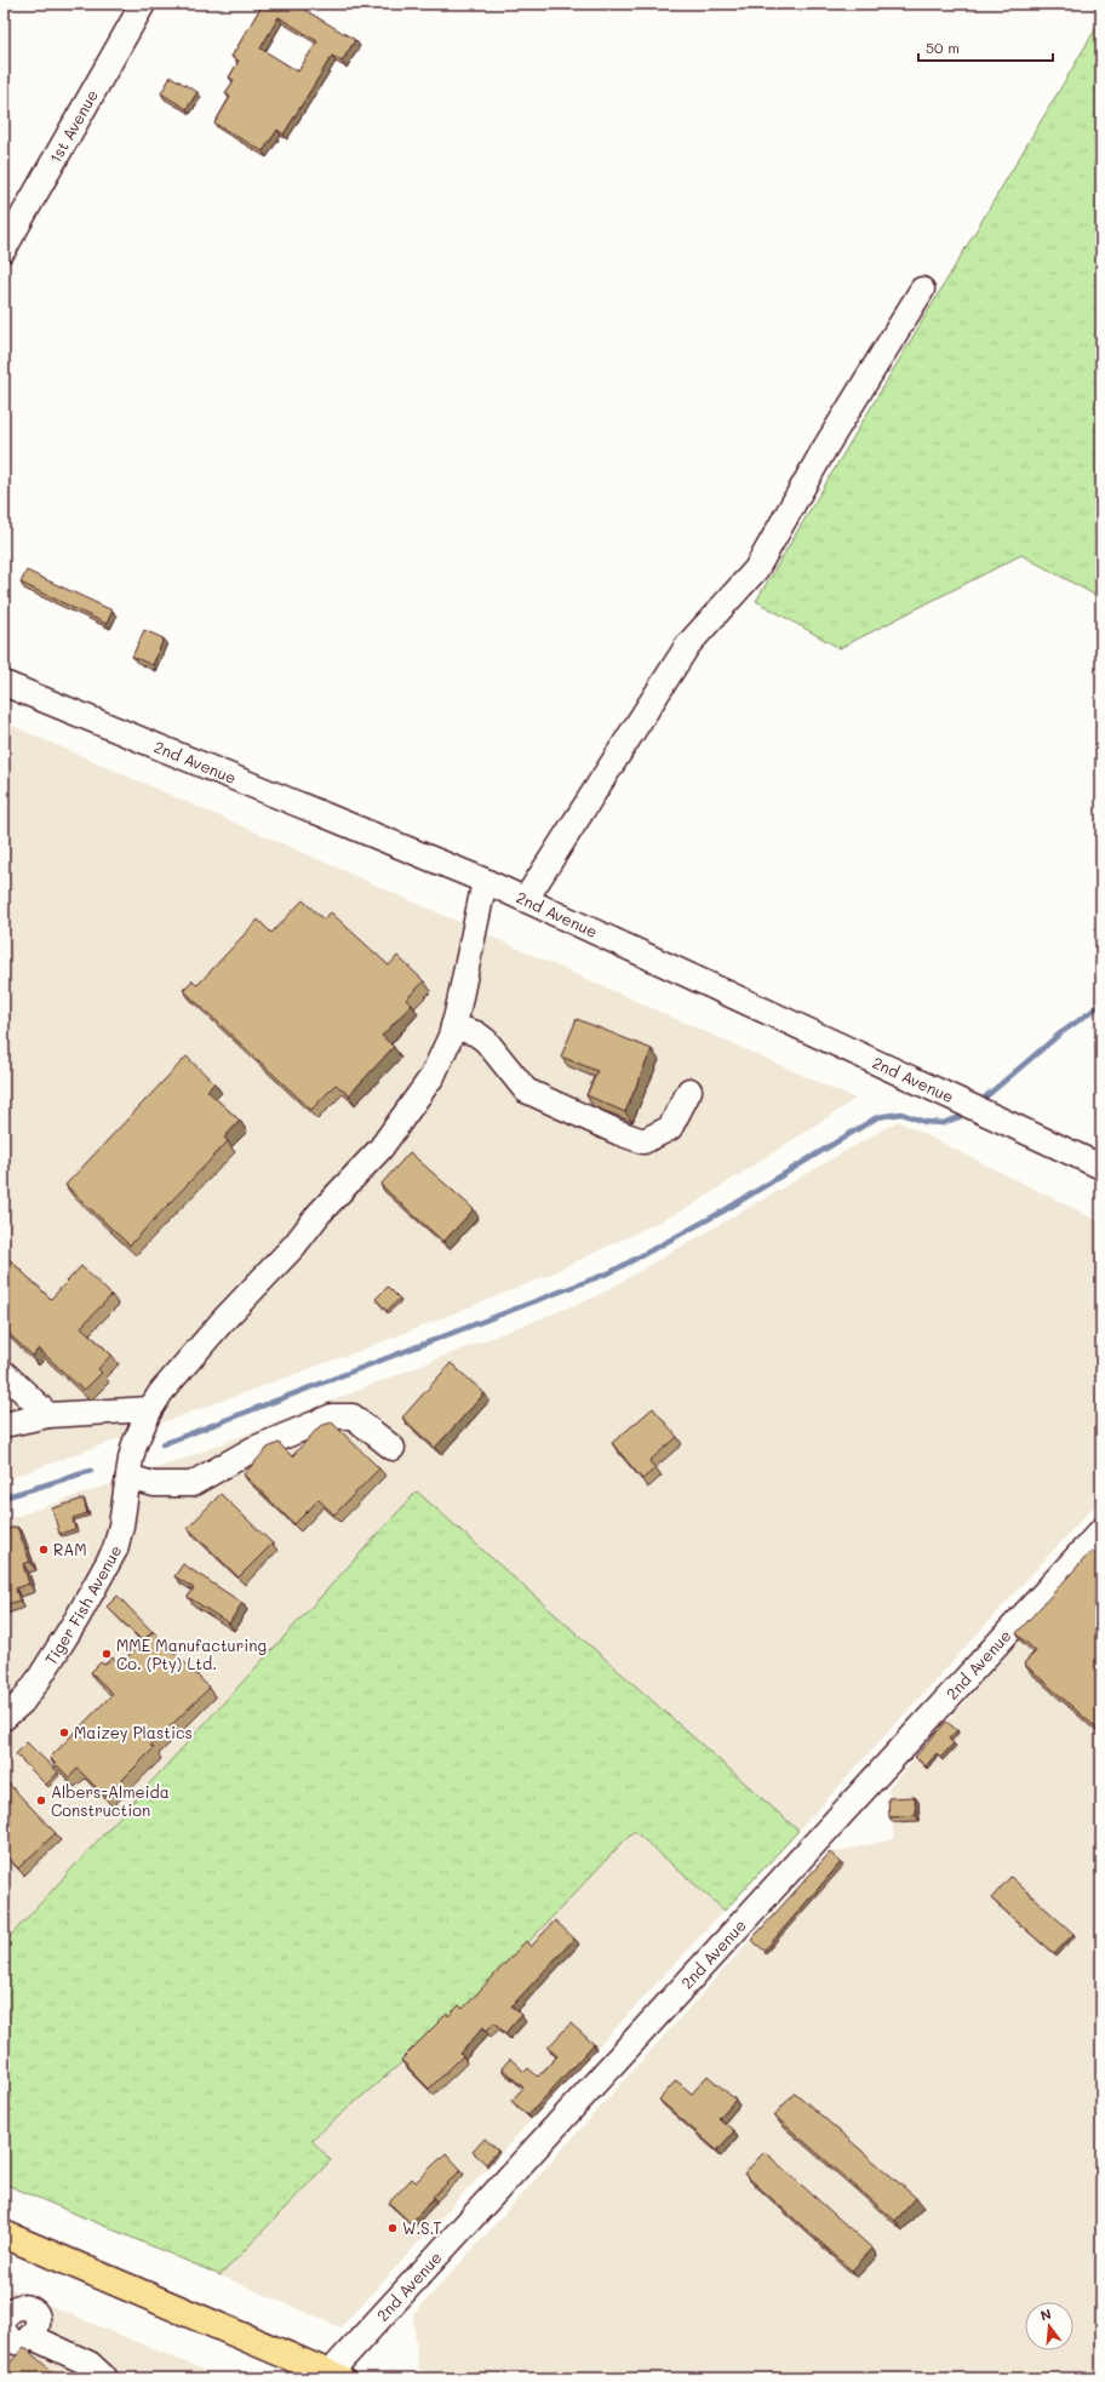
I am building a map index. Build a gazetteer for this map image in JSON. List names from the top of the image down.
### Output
{
  "streets": {
    "street": ["1st Avenue", "2nd Avenue", "Tiger Fish Avenue"]
  },
  "crossings": [
    ["2nd Avenue", "Tiger Fish Avenue"]
  ],
  "places": [
    "RAM",
    "MME Manufacturing Co. (Pty) Ltd.",
    "Maizey Plastics",
    "Albers-Almeida Construction",
    "W.S.T"
  ],
  "scale_bar": "50 m",
  "north": "top"
}
